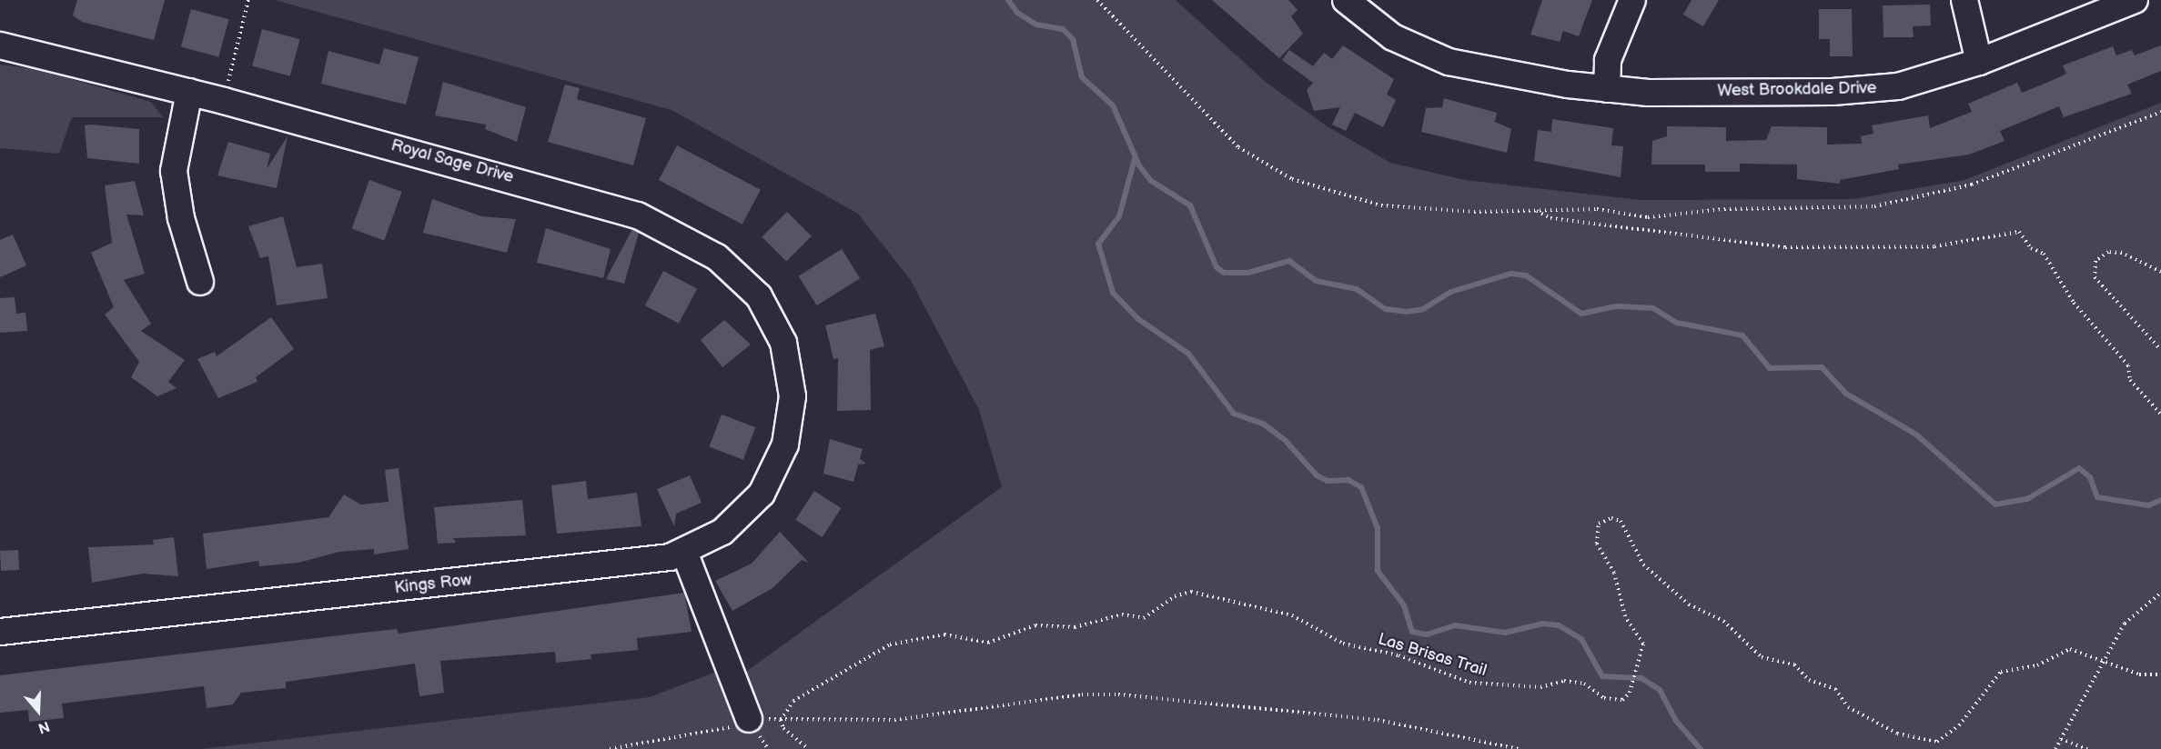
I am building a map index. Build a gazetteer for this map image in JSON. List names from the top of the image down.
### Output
{
  "streets": {
    "street": ["West Brookdale Drive", "Royal Sage Drive", "Kings Row"],
    "path": ["Las Brisas Trail"]
  },
  "crossings": [
    ["Royal Sage Drive", "Kings Row"]
  ],
  "north": "bottom"
}
